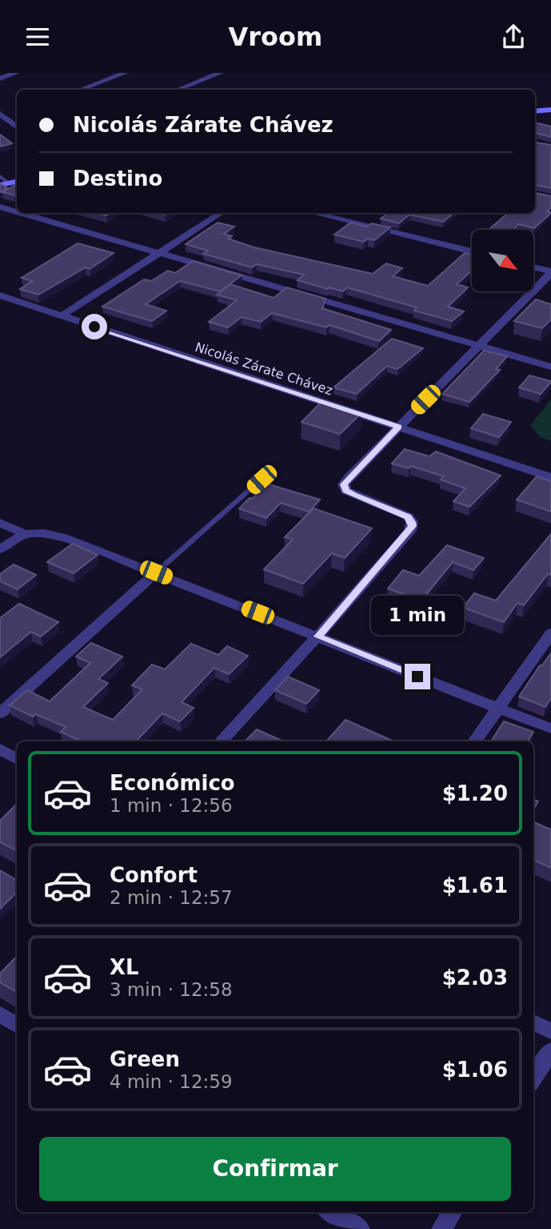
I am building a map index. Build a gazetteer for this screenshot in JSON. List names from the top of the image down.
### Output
{
  "streets": {
    "street": ["Nicolás Zárate Chávez"]
  },
  "north": "bottom right",
  "page": {
    "header": "Vroom",
    "banner": ["Nicolás Zárate Chávez", "Destino"],
    "bubble": "1 min",
    "list": [
      {
        "name": "Económico",
        "note": "1 min · 12:56",
        "value": "$1.20"
      },
      {
        "name": "Confort",
        "note": "2 min · 12:57",
        "value": "$1.61"
      },
      {
        "name": "XL",
        "note": "3 min · 12:58",
        "value": "$2.03"
      },
      {
        "name": "Green",
        "note": "4 min · 12:59",
        "value": "$1.06"
      }
    ],
    "buttons": "Confirmar"
  }
}
